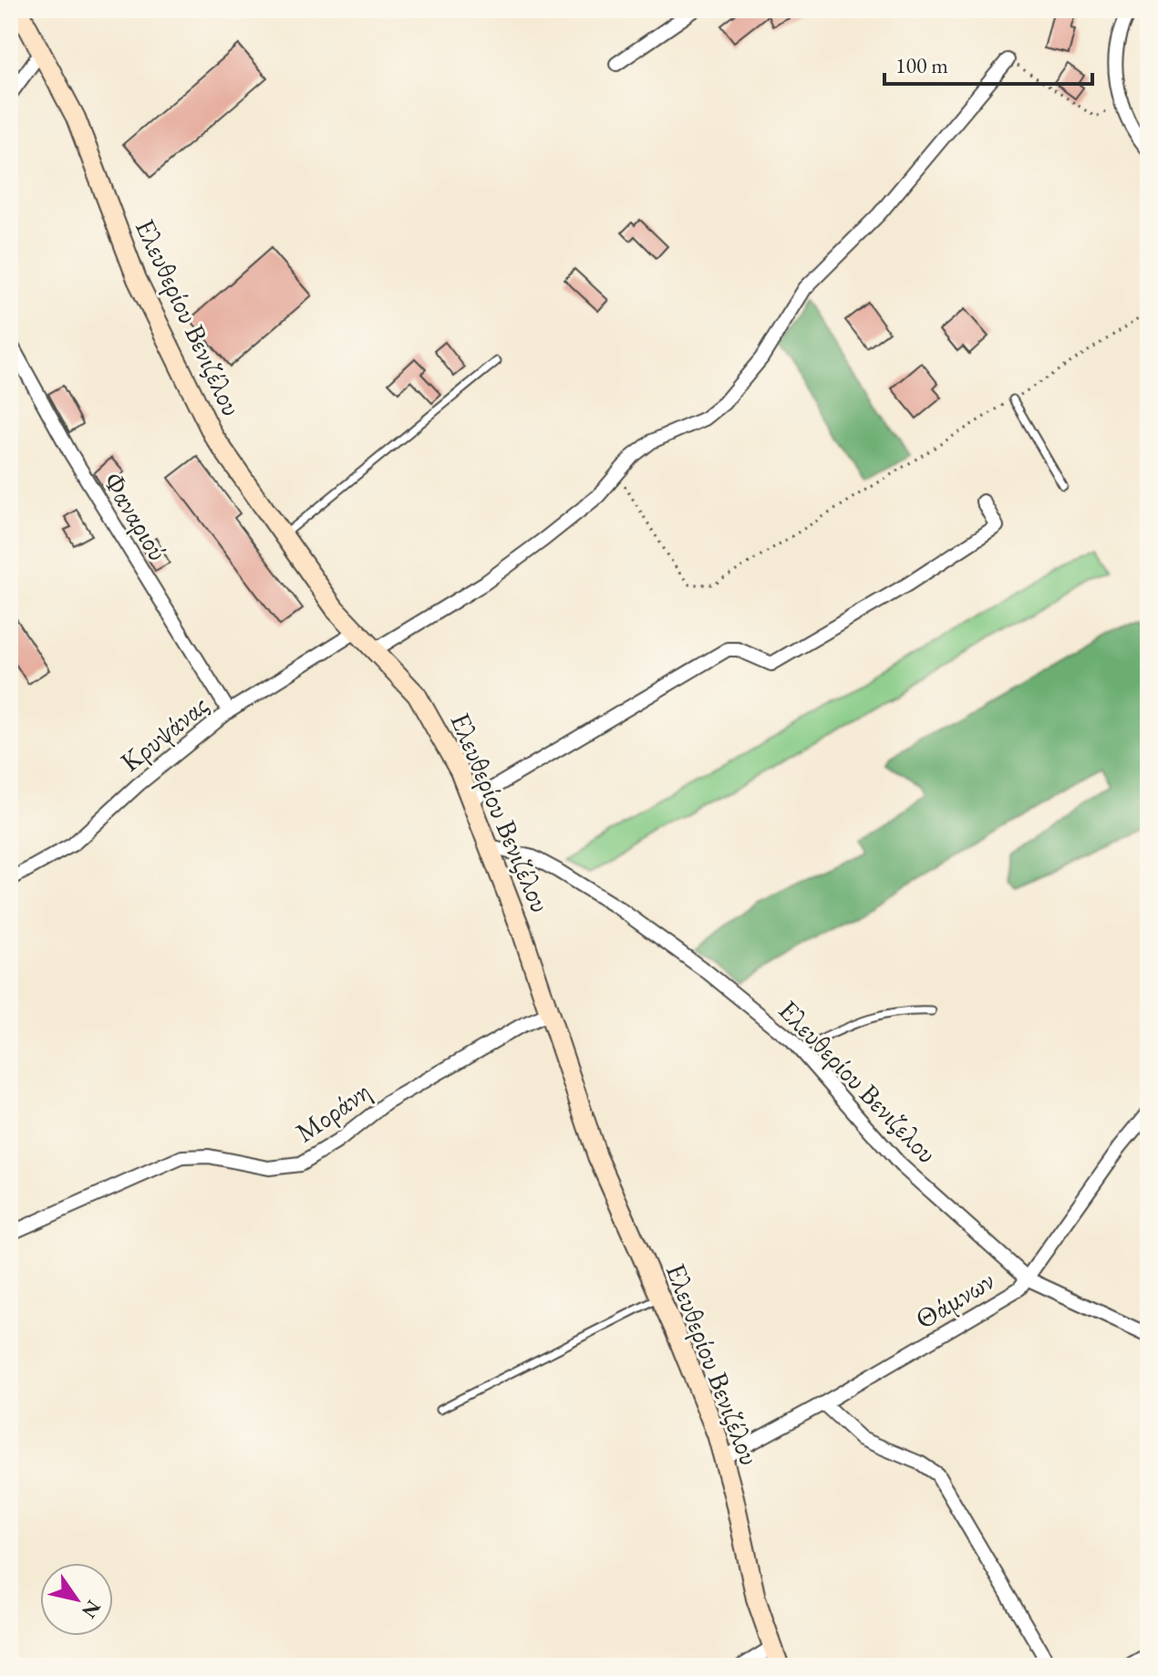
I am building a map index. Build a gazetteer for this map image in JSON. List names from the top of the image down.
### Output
{
  "streets": {
    "main road": ["Ελευθερίου Βενιζέλου"],
    "street": [
      "Φαναριού",
      "Κρυψάνας",
      "Ελευθερίου Βενιζελου",
      "Μοράνη",
      "Θάμνων"
    ]
  },
  "crossings": [
    ["Ελευθερίου Βενιζέλου", "Κρυψάνας"],
    ["Ελευθερίου Βενιζέλου", "Ελευθερίου Βενιζελου"],
    ["Ελευθερίου Βενιζέλου", "Μοράνη"],
    ["Ελευθερίου Βενιζέλου", "Θάμνων"],
    ["Φαναριού", "Κρυψάνας"],
    ["Ελευθερίου Βενιζελου", "Θάμνων"]
  ],
  "scale_bar": "100 m",
  "north": "bottom right"
}
